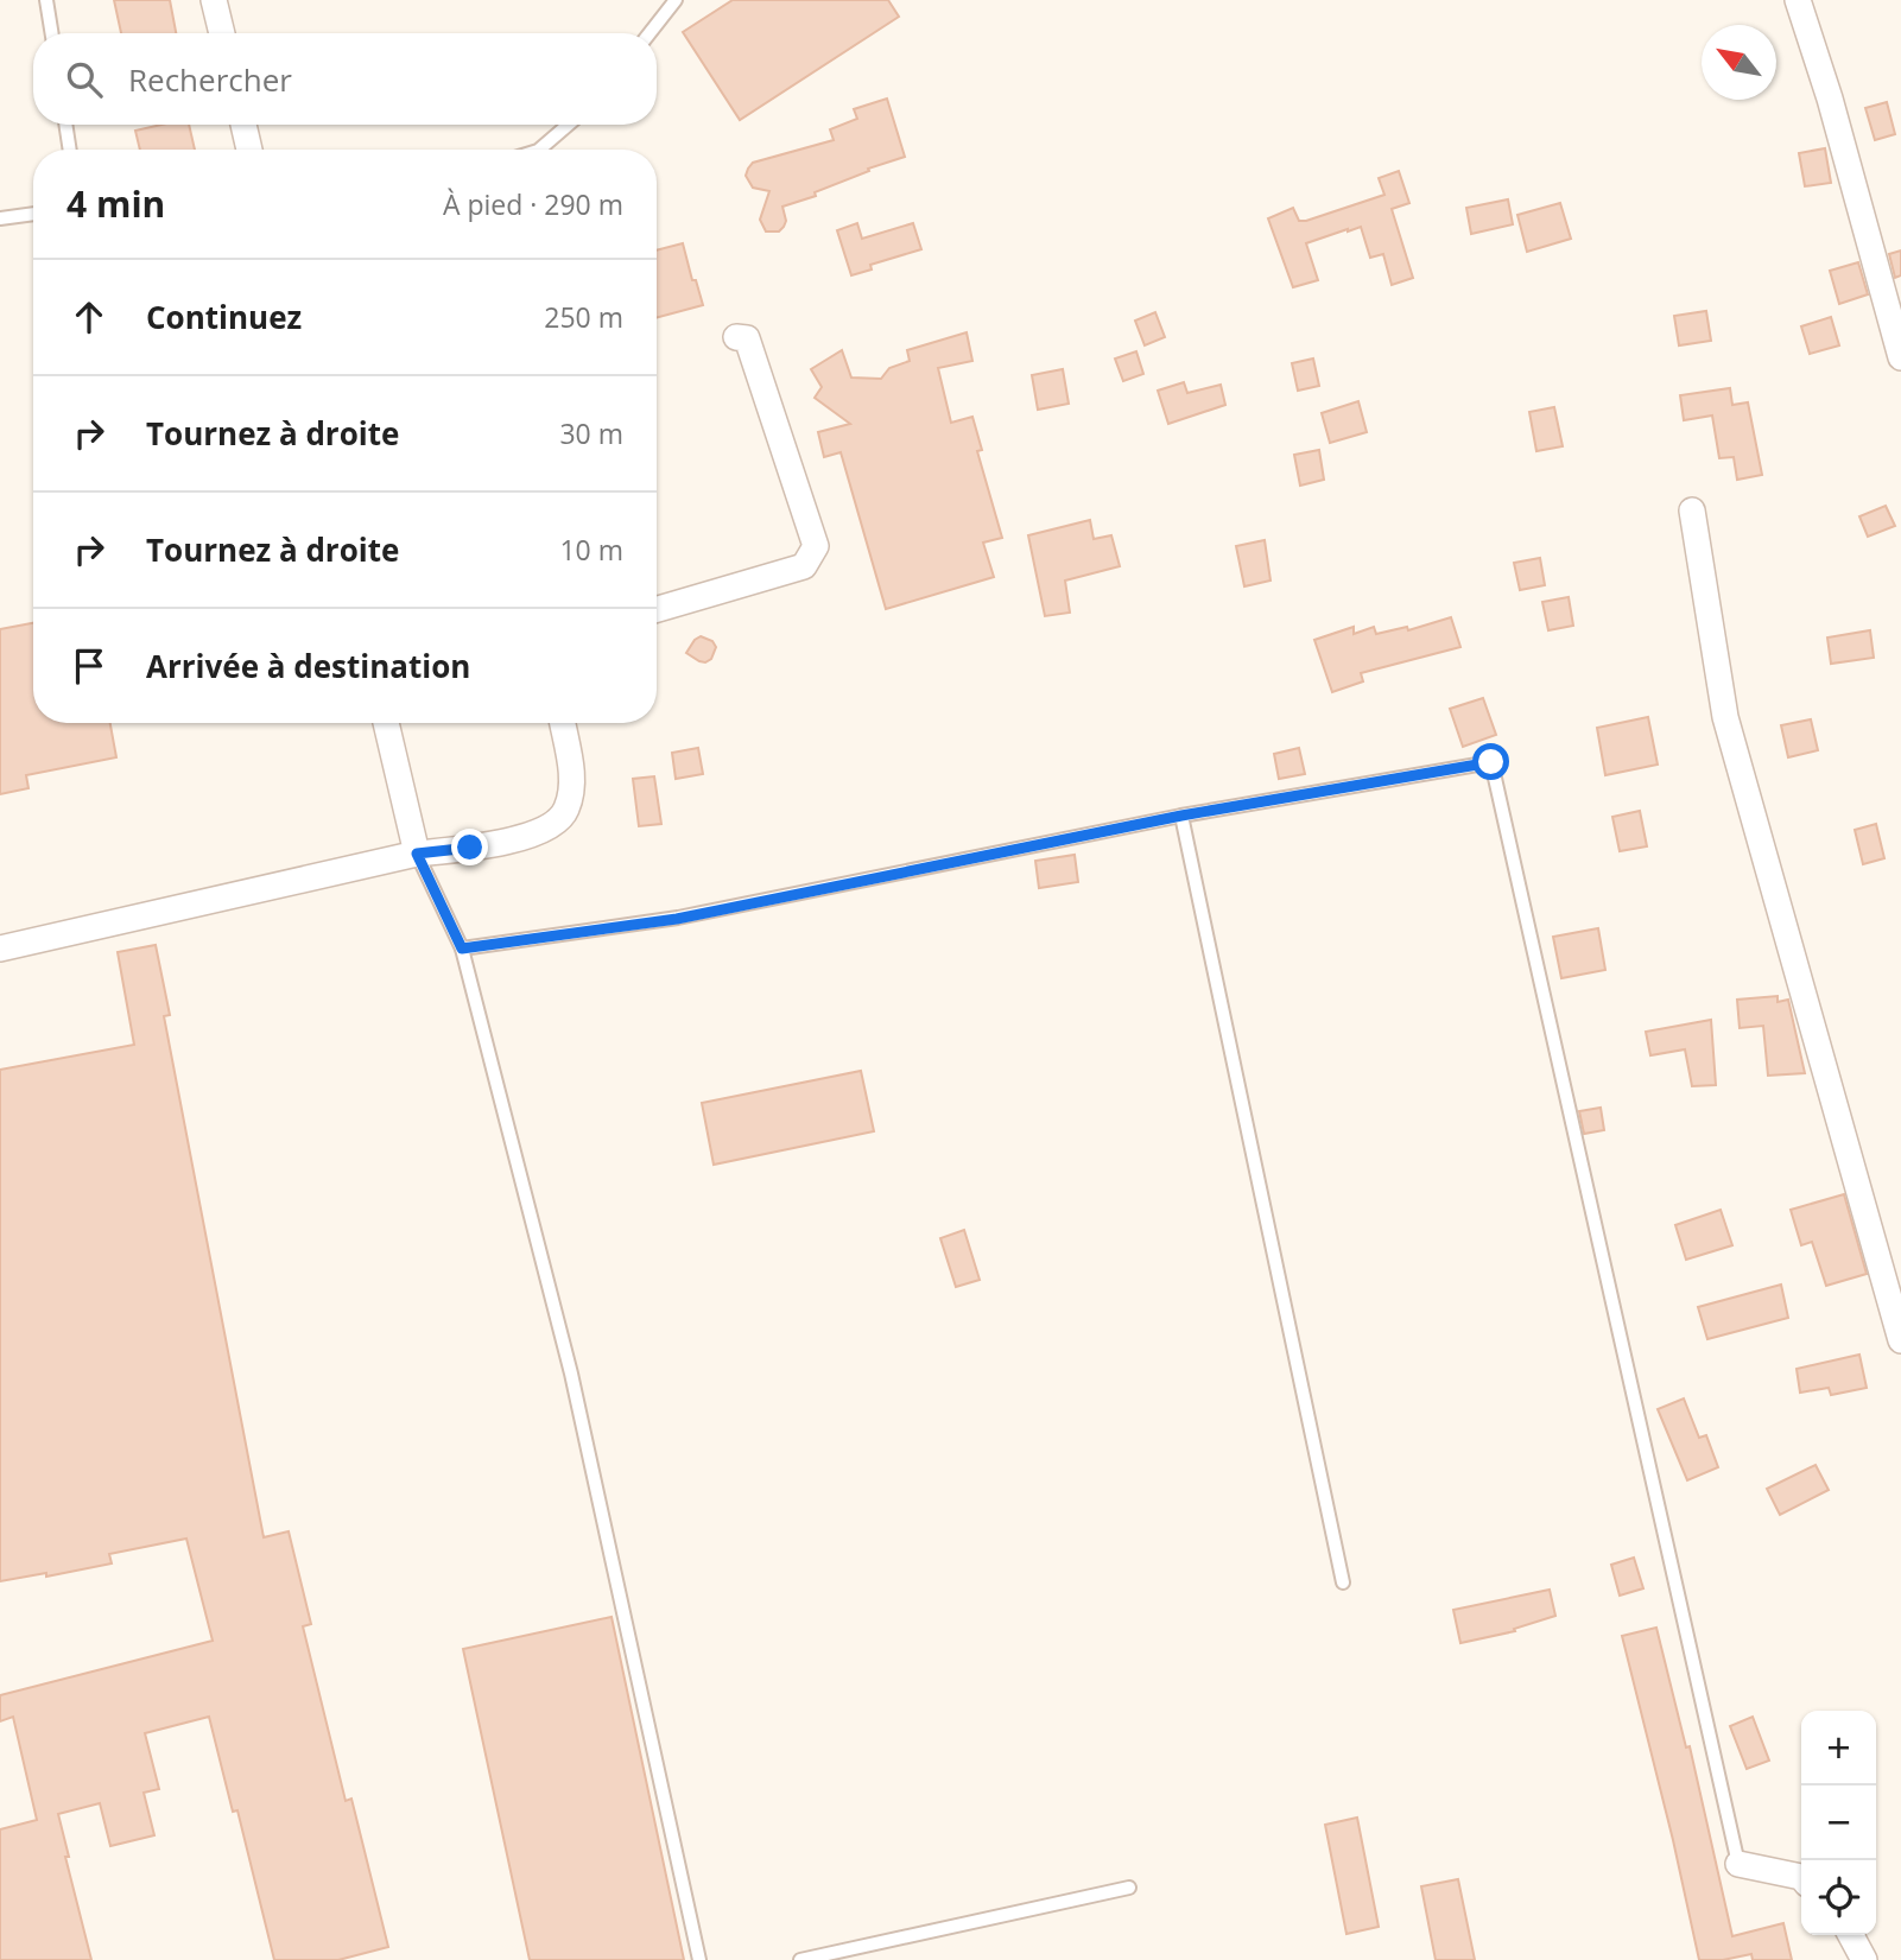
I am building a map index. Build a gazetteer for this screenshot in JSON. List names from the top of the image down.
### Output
{
  "north": "top left",
  "page": {
    "search": "Rechercher",
    "heading": ["4 min", "À pied · 290 m"],
    "list": [
      ["Continuez", "250 m"],
      ["Tournez à droite", "30 m"],
      ["Tournez à droite", "10 m"],
      "Arrivée à destination"
    ],
    "map_buttons": ["+", "−"]
  }
}
